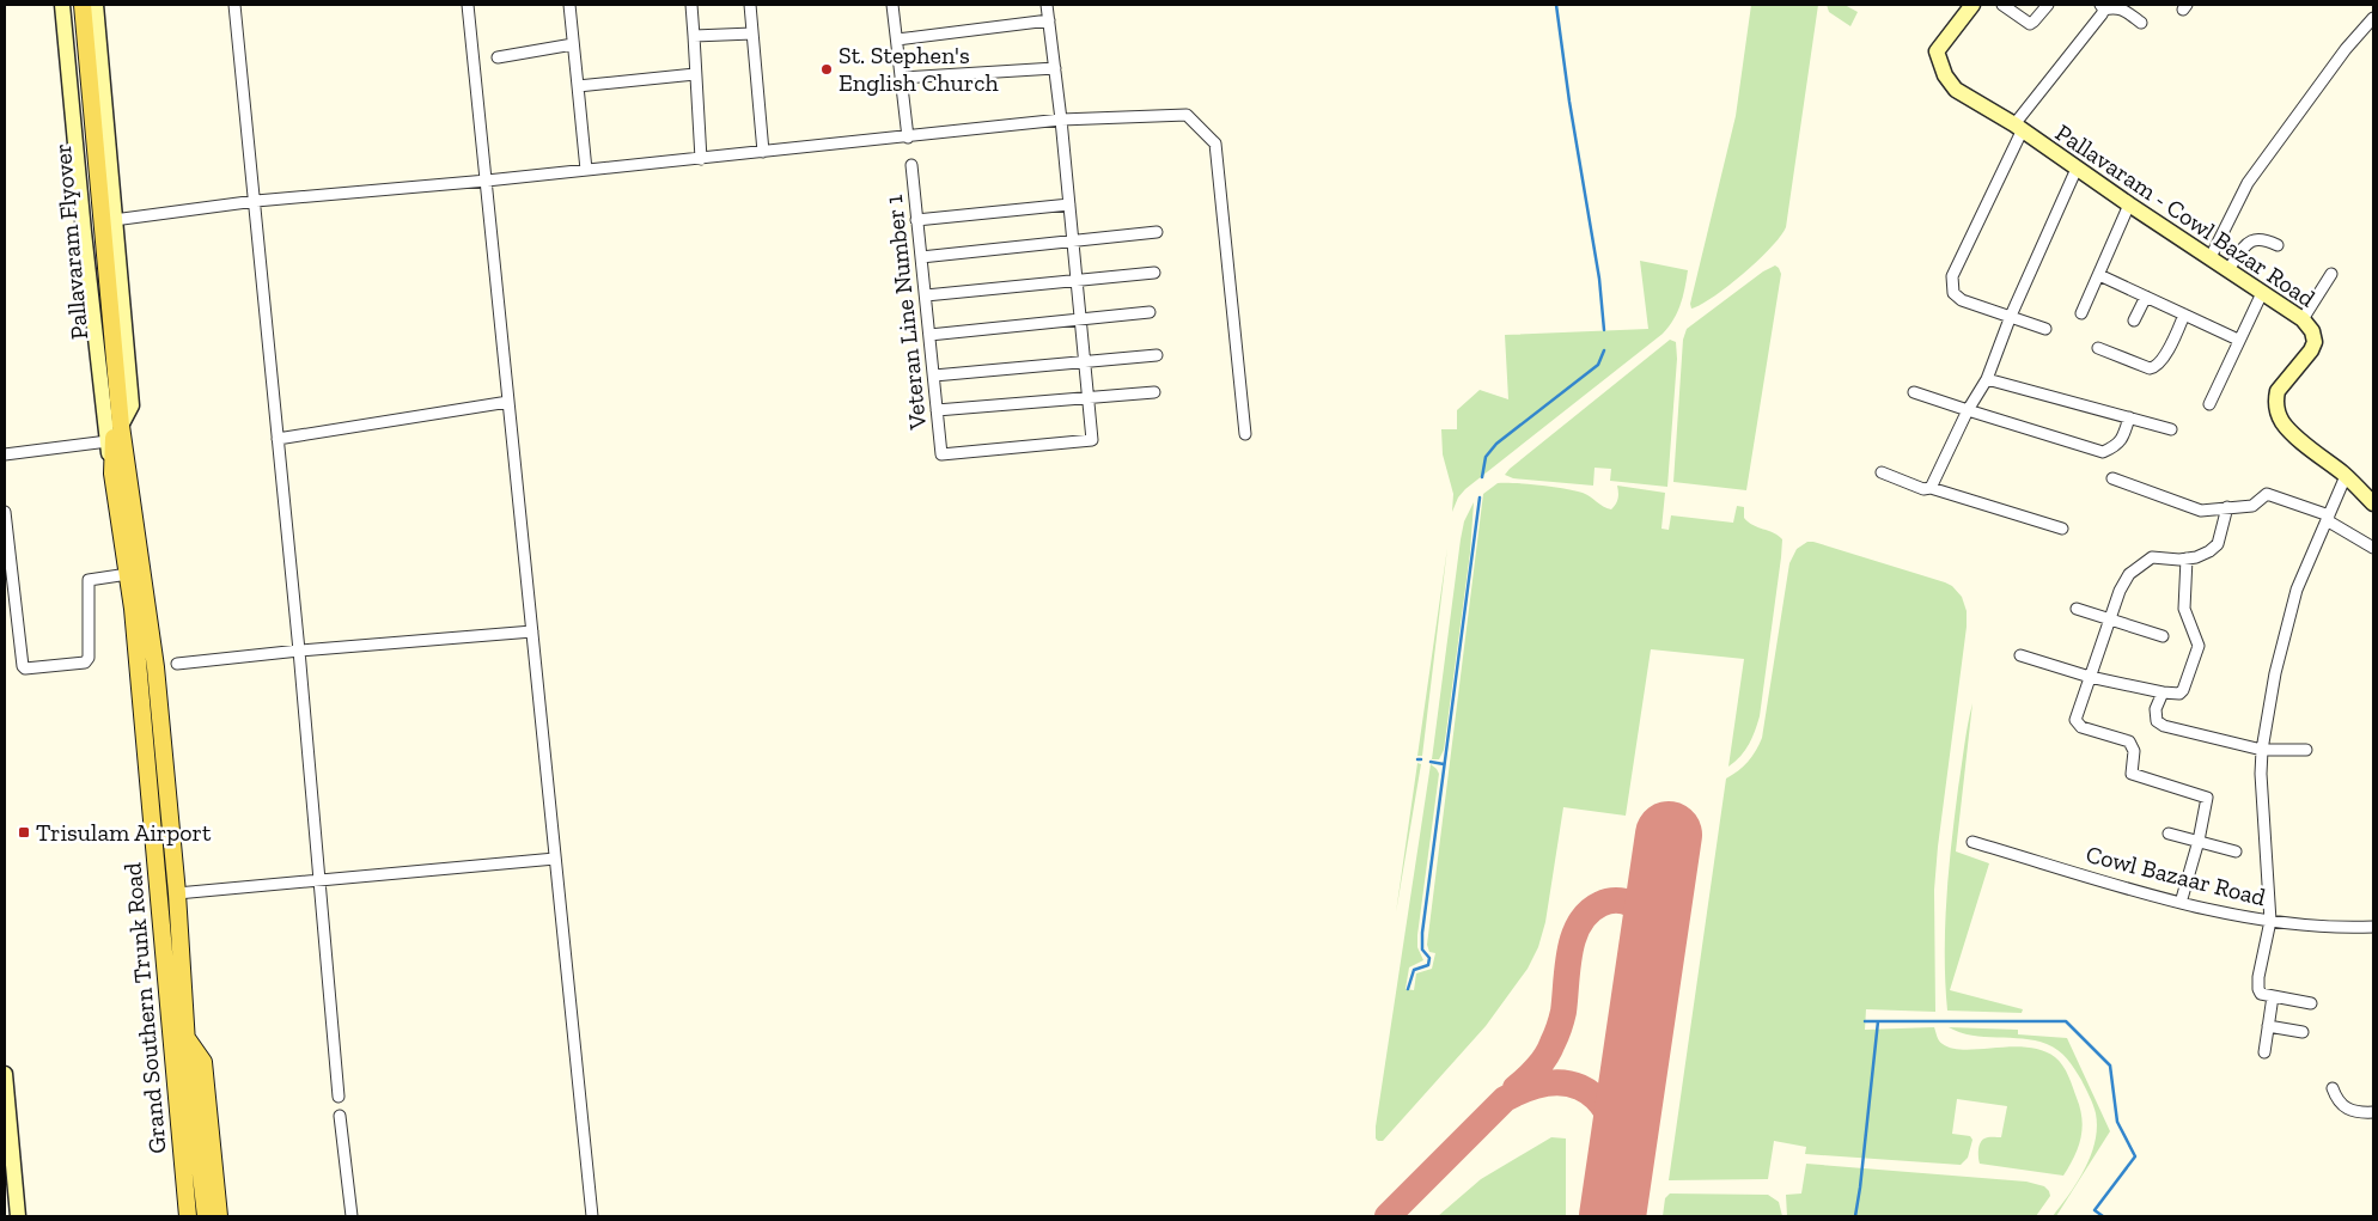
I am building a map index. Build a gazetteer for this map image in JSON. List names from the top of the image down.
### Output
{
  "streets": {
    "main road": ["Pallavaram Flyover", "Grand Southern Trunk Road"],
    "street": ["Pallavaram - Cowl Bazar Road", "Veteran Line Number 1", "Cowl Bazaar Road"]
  },
  "crossings": [
    ["Pallavaram Flyover", "Grand Southern Trunk Road"]
  ],
  "places": {
    "other": ["St. Stephen's English Church"],
    "transit": ["Trisulam Airport"]
  }
}
